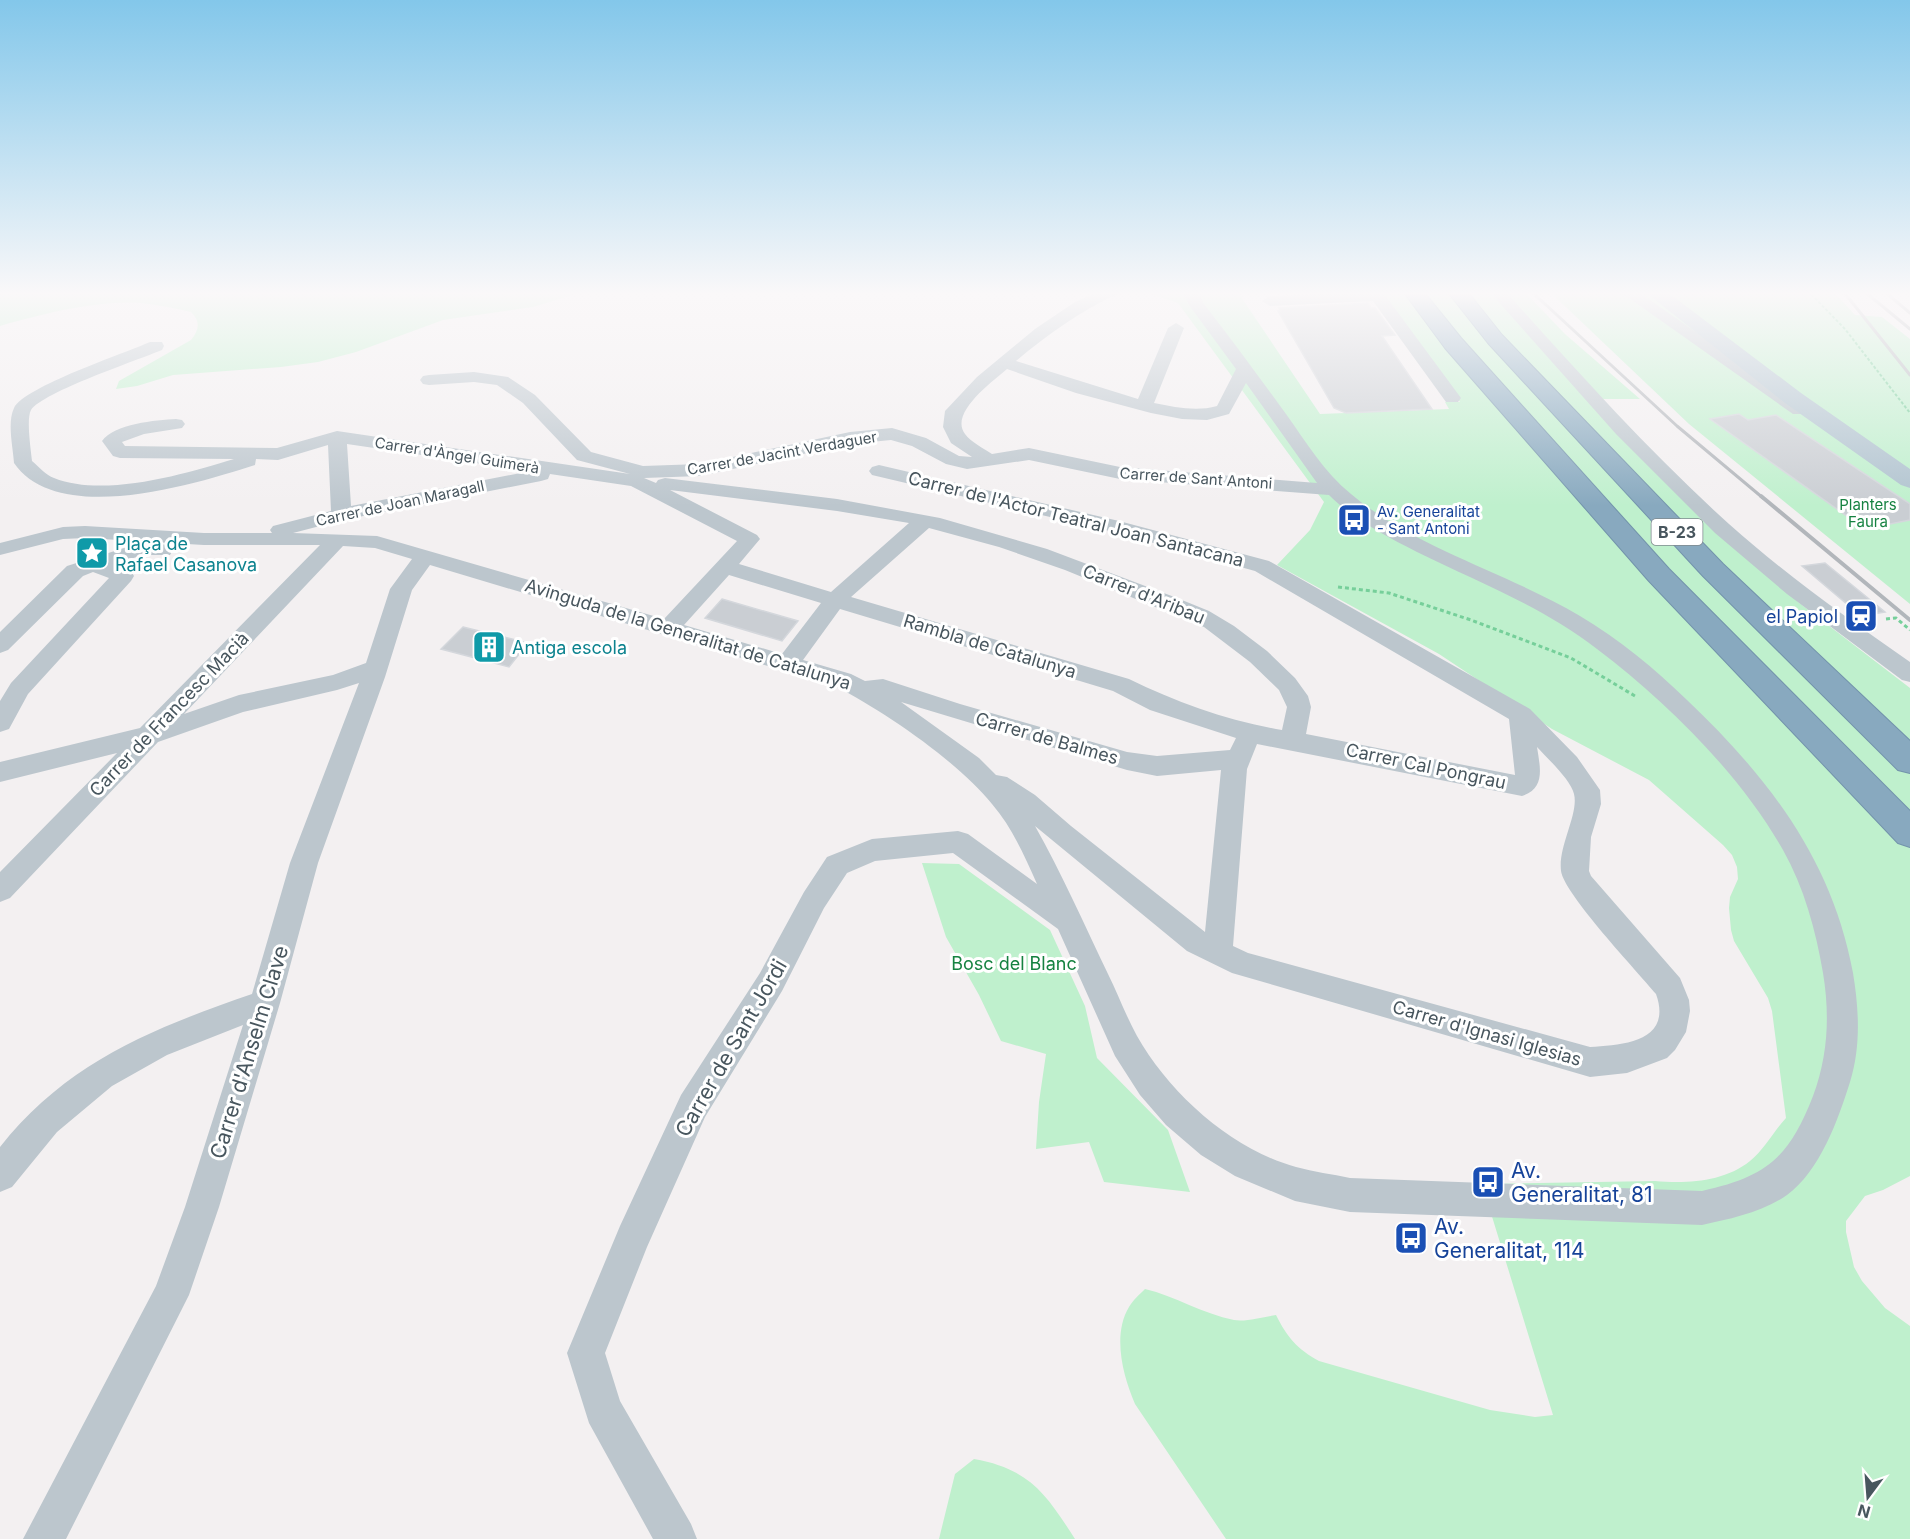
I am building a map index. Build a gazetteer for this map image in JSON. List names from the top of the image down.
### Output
{
  "streets": {
    "highway": ["B-23"],
    "street": [
      "Carrer de Jacint Verdaguer",
      "Carrer d'Àngel Guimerà",
      "Carrer de Sant Antoni",
      "Carrer de Joan Maragall",
      "Carrer de l'Actor Teatral Joan Santacana",
      "Carrer d'Aribau",
      "Avinguda de la Generalitat de Catalunya",
      "Rambla de Catalunya",
      "Carrer de Francesc Macià",
      "Carrer de Balmes",
      "Carrer Cal Pongrau",
      "Carrer d'Ignasi Iglesias",
      "Carrer de Sant Jordi",
      "Carrer d'Anselm Clave"
    ]
  },
  "crossings": [
    ["Carrer de Jacint Verdaguer", "Carrer d'Àngel Guimerà"],
    ["Carrer de Jacint Verdaguer", "Carrer de Sant Antoni"],
    ["Carrer de Jacint Verdaguer", "Carrer d'Aribau"],
    ["Carrer d'Àngel Guimerà", "Carrer de Joan Maragall"],
    ["Carrer d'Àngel Guimerà", "Carrer d'Aribau"],
    ["Carrer de Sant Antoni", "Avinguda de la Generalitat de Catalunya"],
    ["Carrer de Joan Maragall", "Avinguda de la Generalitat de Catalunya"],
    ["Carrer de l'Actor Teatral Joan Santacana", "Carrer Cal Pongrau"],
    ["Carrer de l'Actor Teatral Joan Santacana", "Carrer d'Ignasi Iglesias"],
    ["Carrer d'Aribau", "Carrer Cal Pongrau"],
    ["Avinguda de la Generalitat de Catalunya", "Carrer de Francesc Macià"],
    ["Avinguda de la Generalitat de Catalunya", "Carrer de Balmes"],
    ["Avinguda de la Generalitat de Catalunya", "Carrer d'Ignasi Iglesias"],
    ["Avinguda de la Generalitat de Catalunya", "Carrer de Sant Jordi"],
    ["Avinguda de la Generalitat de Catalunya", "Carrer d'Anselm Clave"],
    ["Carrer Cal Pongrau", "Carrer d'Ignasi Iglesias"]
  ],
  "parks": ["Planters Faura", "Bosc del Blanc"],
  "places": {
    "bus stop": ["Av. Generalitat - Sant Antoni", "Av. Generalitat, 81", "Av. Generalitat, 114"],
    "place": ["Plaça de Rafael Casanova"],
    "station": ["el Papiol"],
    "building": ["Antiga escola"]
  },
  "north": "bottom"
}
